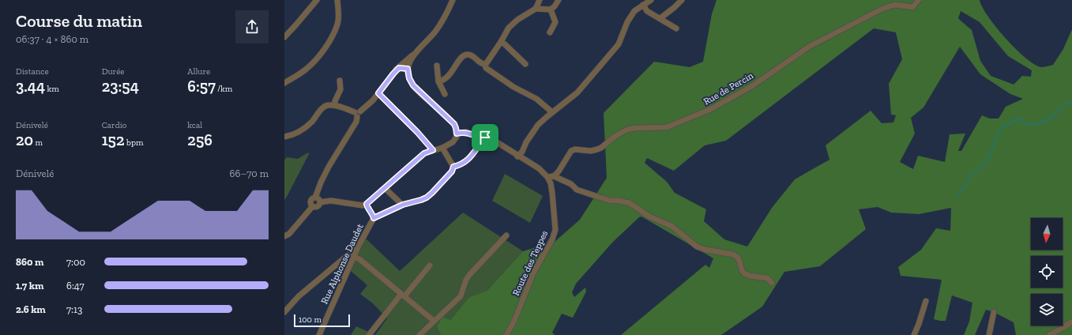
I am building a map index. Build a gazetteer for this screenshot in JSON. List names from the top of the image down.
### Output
{
  "streets": {
    "street": ["Rue de Percin", "Route des Teppes", "Rue Alphonse Daudet"]
  },
  "crossings": [
    ["Rue de Percin", "Route des Teppes"]
  ],
  "scale_bar": "100 m",
  "north": "bottom",
  "page": {
    "heading": ["Course du matin", "06:37 · 4 × 860 m"],
    "stats": [
      ["Distance", "3.44 km"],
      ["Durée", "23:54"],
      ["Allure", "6:57 /km"],
      ["Dénivelé", "20 m"],
      ["Cardio", "152 bpm"],
      ["kcal", "256"]
    ],
    "chart": ["Dénivelé", "66–70 m"],
    "list": [
      {
        "name": "860 m",
        "note": "7:00"
      },
      {
        "name": "1.7 km",
        "note": "6:47"
      },
      {
        "name": "2.6 km",
        "note": "7:13"
      }
    ],
    "scale": "100 m"
  }
}
